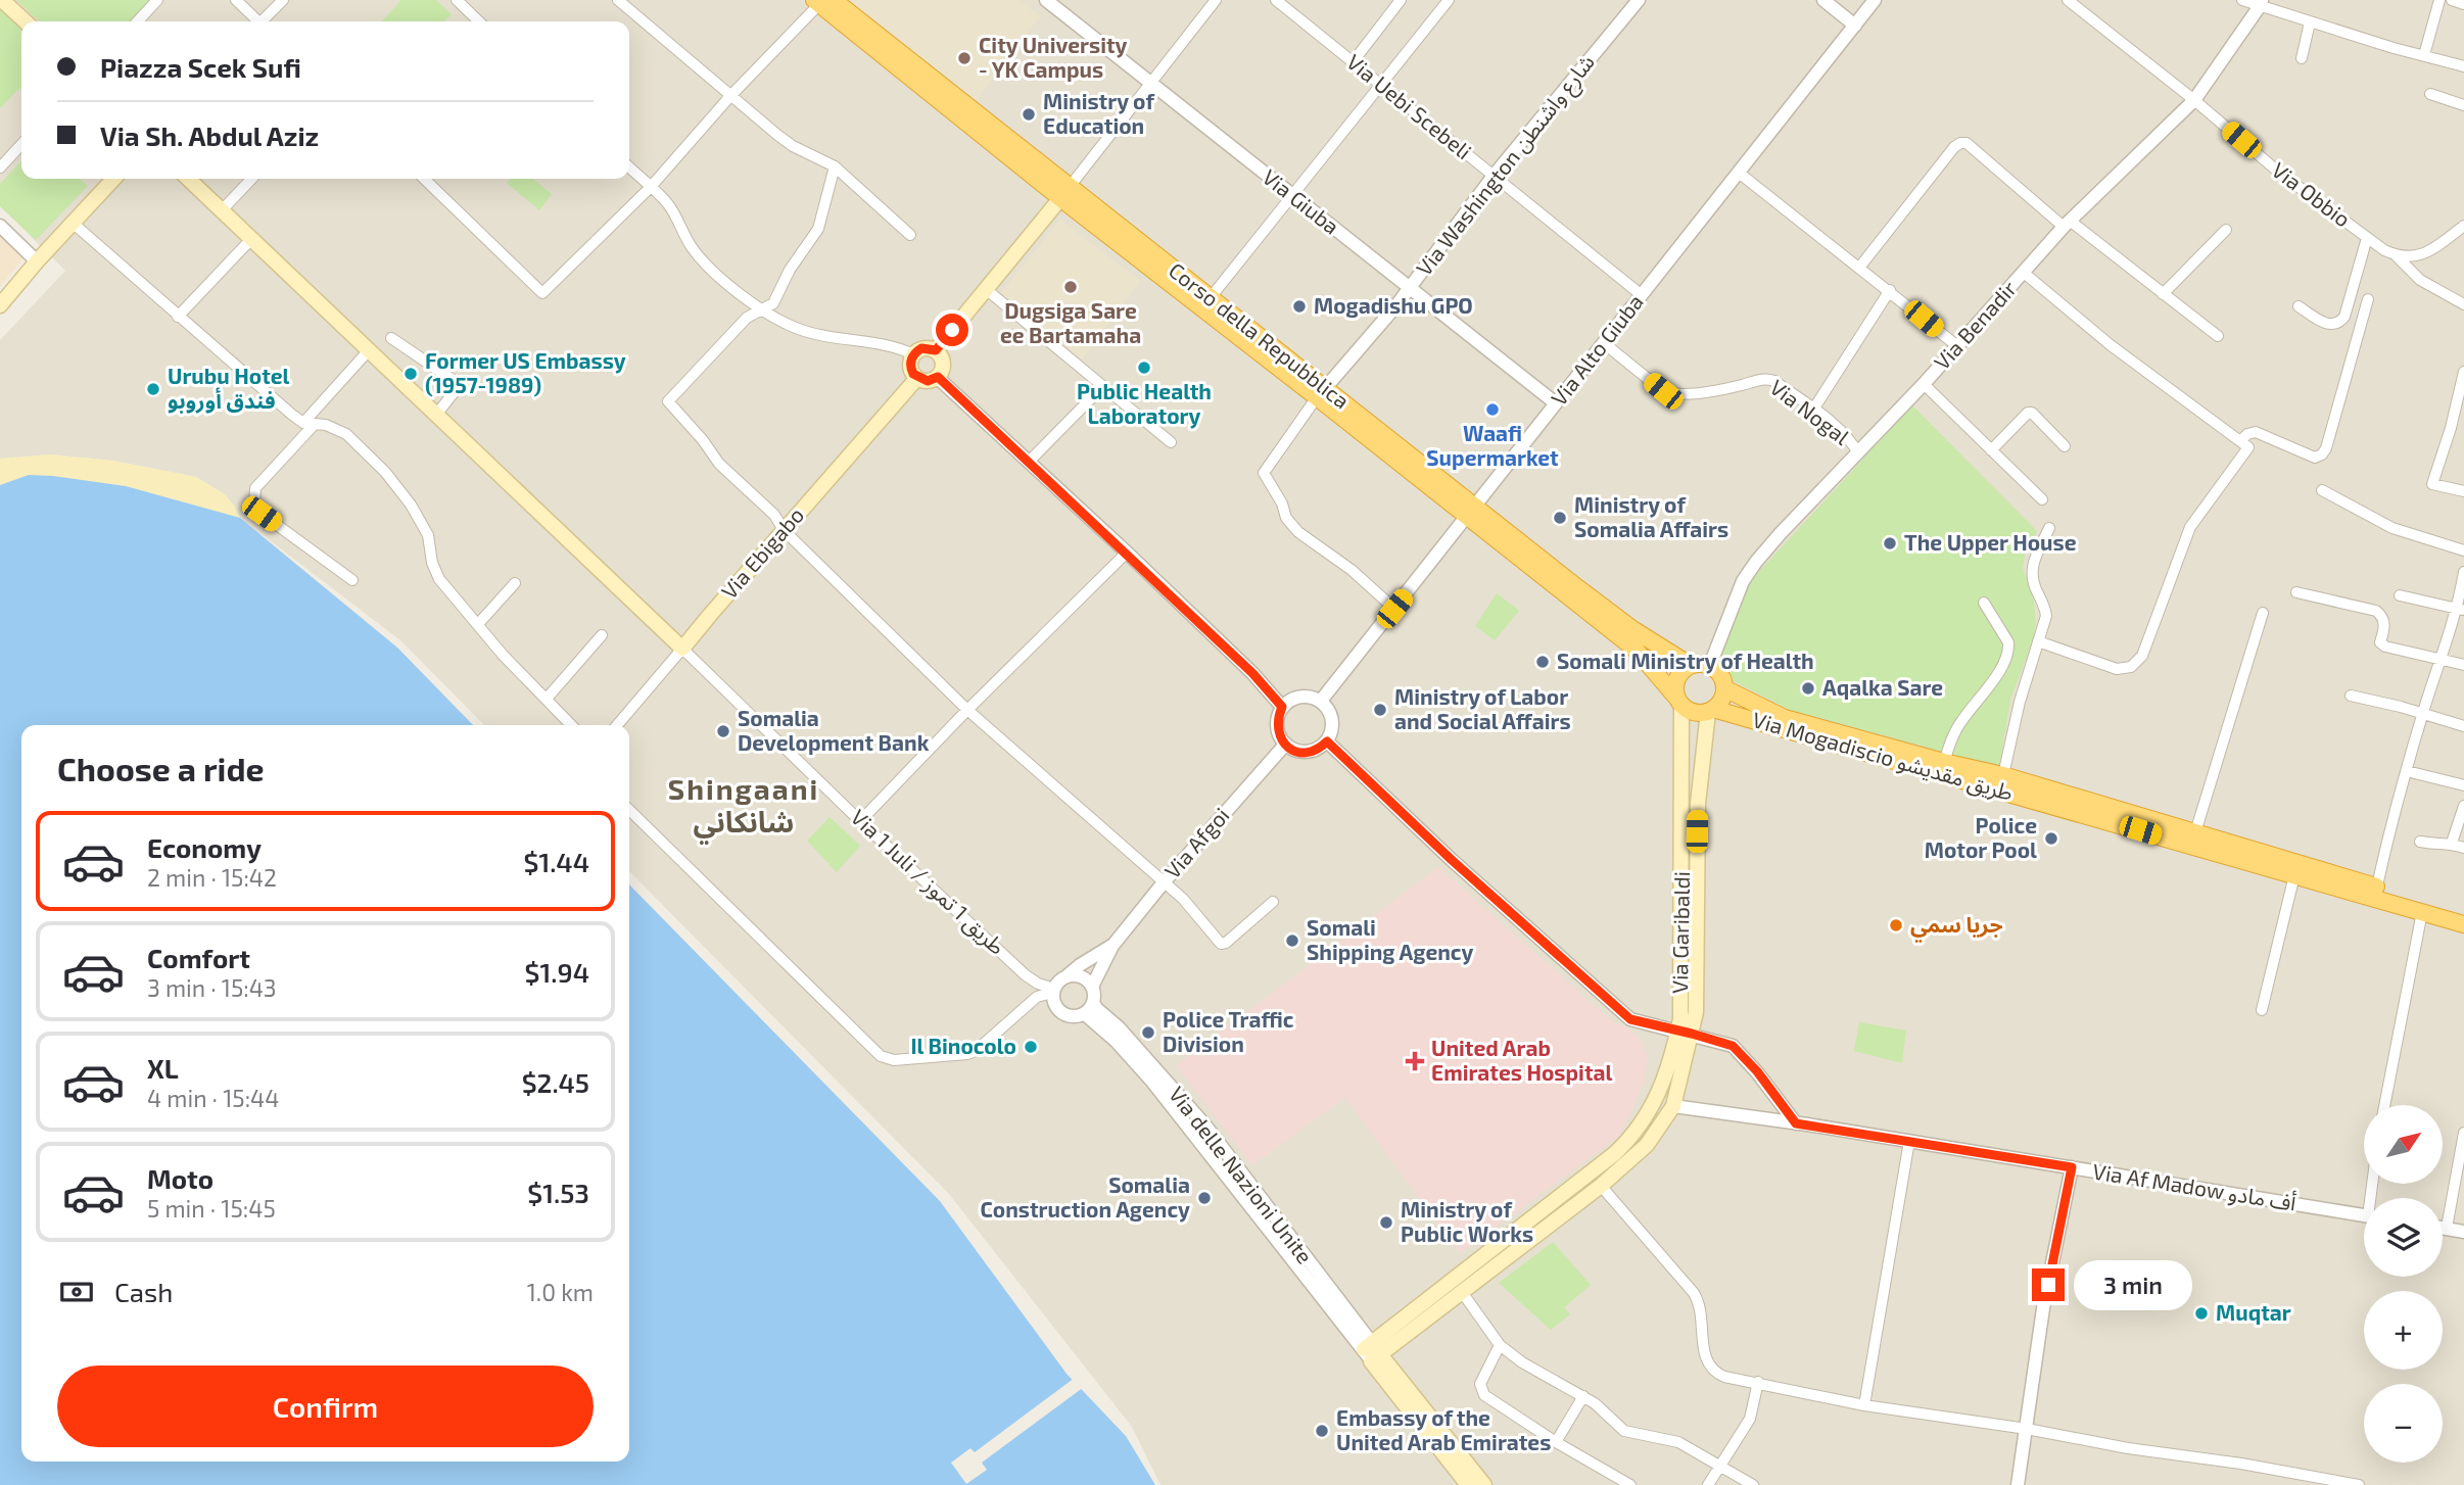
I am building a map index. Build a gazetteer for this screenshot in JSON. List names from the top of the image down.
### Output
{
  "streets": {
    "highway": ["Via Mogadiscio طريق مقديشو"],
    "main road": ["Via Ebigabo", "Via Garibaldi"],
    "street": [
      "Via Uebi Scebeli",
      "Via Washington شارع واشنطن",
      "Via Obbio",
      "Via Giuba",
      "Via Benadir",
      "Via Alto Giuba",
      "Via Nogal",
      "Via Afgoi",
      "Via 1 Juli / طريق 1 تموز",
      "Via delle Nazioni Unite",
      "Via Af Madow أف مادو"
    ]
  },
  "crossings": [
    ["Via Uebi Scebeli", "Via Washington شارع واشنطن"],
    ["Via Uebi Scebeli", "Via Alto Giuba"],
    ["Via Washington شارع واشنطن", "Via Giuba"],
    ["Via Obbio", "Via Benadir"],
    ["Via Giuba", "Via Alto Giuba"],
    ["Via Benadir", "Via Nogal"],
    ["Via Benadir", "Via Mogadiscio طريق مقديشو"],
    ["Via Benadir", "Via Garibaldi"],
    ["Via Alto Giuba", "Via Nogal"],
    ["Via Alto Giuba", "Via Afgoi"],
    ["Via Ebigabo", "Via 1 Juli / طريق 1 تموز"],
    ["Via Mogadiscio طريق مقديشو", "Via Garibaldi"],
    ["Via 1 Juli / طريق 1 تموز", "Via delle Nazioni Unite"]
  ],
  "districts": ["Shingaani شانكاني"],
  "places": {
    "other": [
      "City University - YK Campus",
      "Ministry of Education",
      "Dugsiga Sare ee Bartamaha",
      "Mogadishu GPO",
      "Public Health Laboratory",
      "Former US Embassy (1957-1989)",
      "Urubu Hotel فندق أوروبو",
      "Waafi Supermarket",
      "Ministry of Somalia Affairs",
      "The Upper House",
      "Somali Ministry of Health",
      "Aqalka Sare",
      "Ministry of Labor and Social Affairs",
      "Somalia Development Bank",
      "Police Motor Pool",
      "جريا سمي",
      "Somali Shipping Agency",
      "Police Traffic Division",
      "Il Binocolo",
      "Somalia Construction Agency",
      "Ministry of Public Works",
      "Muqtar",
      "Embassy of the United Arab Emirates"
    ],
    "health": ["United Arab Emirates Hospital"]
  },
  "north": "top right",
  "page": {
    "banner": ["Piazza Scek Sufi", "Via Sh. Abdul Aziz"],
    "heading": "Choose a ride",
    "list": [
      {
        "name": "Economy",
        "note": "2 min · 15:42",
        "value": "$1.44"
      },
      {
        "name": "Comfort",
        "note": "3 min · 15:43",
        "value": "$1.94"
      },
      {
        "name": "XL",
        "note": "4 min · 15:44",
        "value": "$2.45"
      },
      {
        "name": "Moto",
        "note": "5 min · 15:45",
        "value": "$1.53"
      }
    ],
    "map_buttons": ["+", "−"],
    "pay": ["Cash", "1.0 km"],
    "bubble": "3 min",
    "buttons": "Confirm"
  }
}
